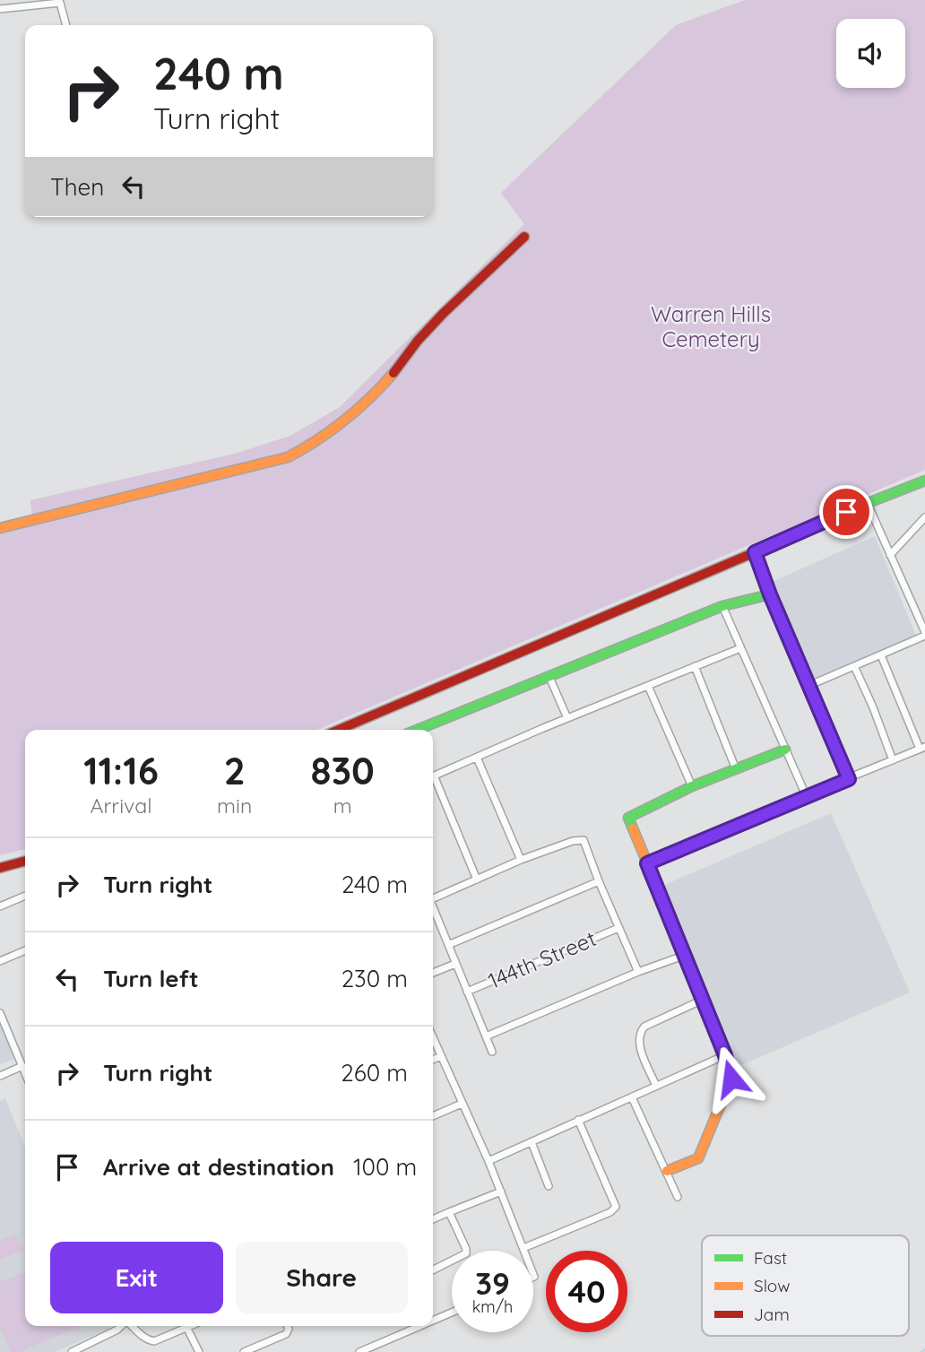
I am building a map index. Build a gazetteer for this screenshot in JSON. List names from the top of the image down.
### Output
{
  "streets": {
    "street": ["144th Street"]
  },
  "parks": ["Warren Hills Cemetery"],
  "legend": ["Fast", "Slow", "Jam"],
  "page": {
    "turn": ["240 m", "Turn right"],
    "then": "Then",
    "eta": [
      "11:16",
      "Arrival",
      "2",
      "min",
      "830",
      "m"
    ],
    "list": [
      {
        "name": "Turn right",
        "value": "240 m"
      },
      {
        "name": "Turn left",
        "value": "230 m"
      },
      {
        "name": "Turn right",
        "value": "260 m"
      },
      {
        "name": "Arrive at destination",
        "value": "100 m"
      }
    ],
    "buttons": ["Exit", "Share"],
    "speed": "39 km/h",
    "limit": "40"
  }
}
